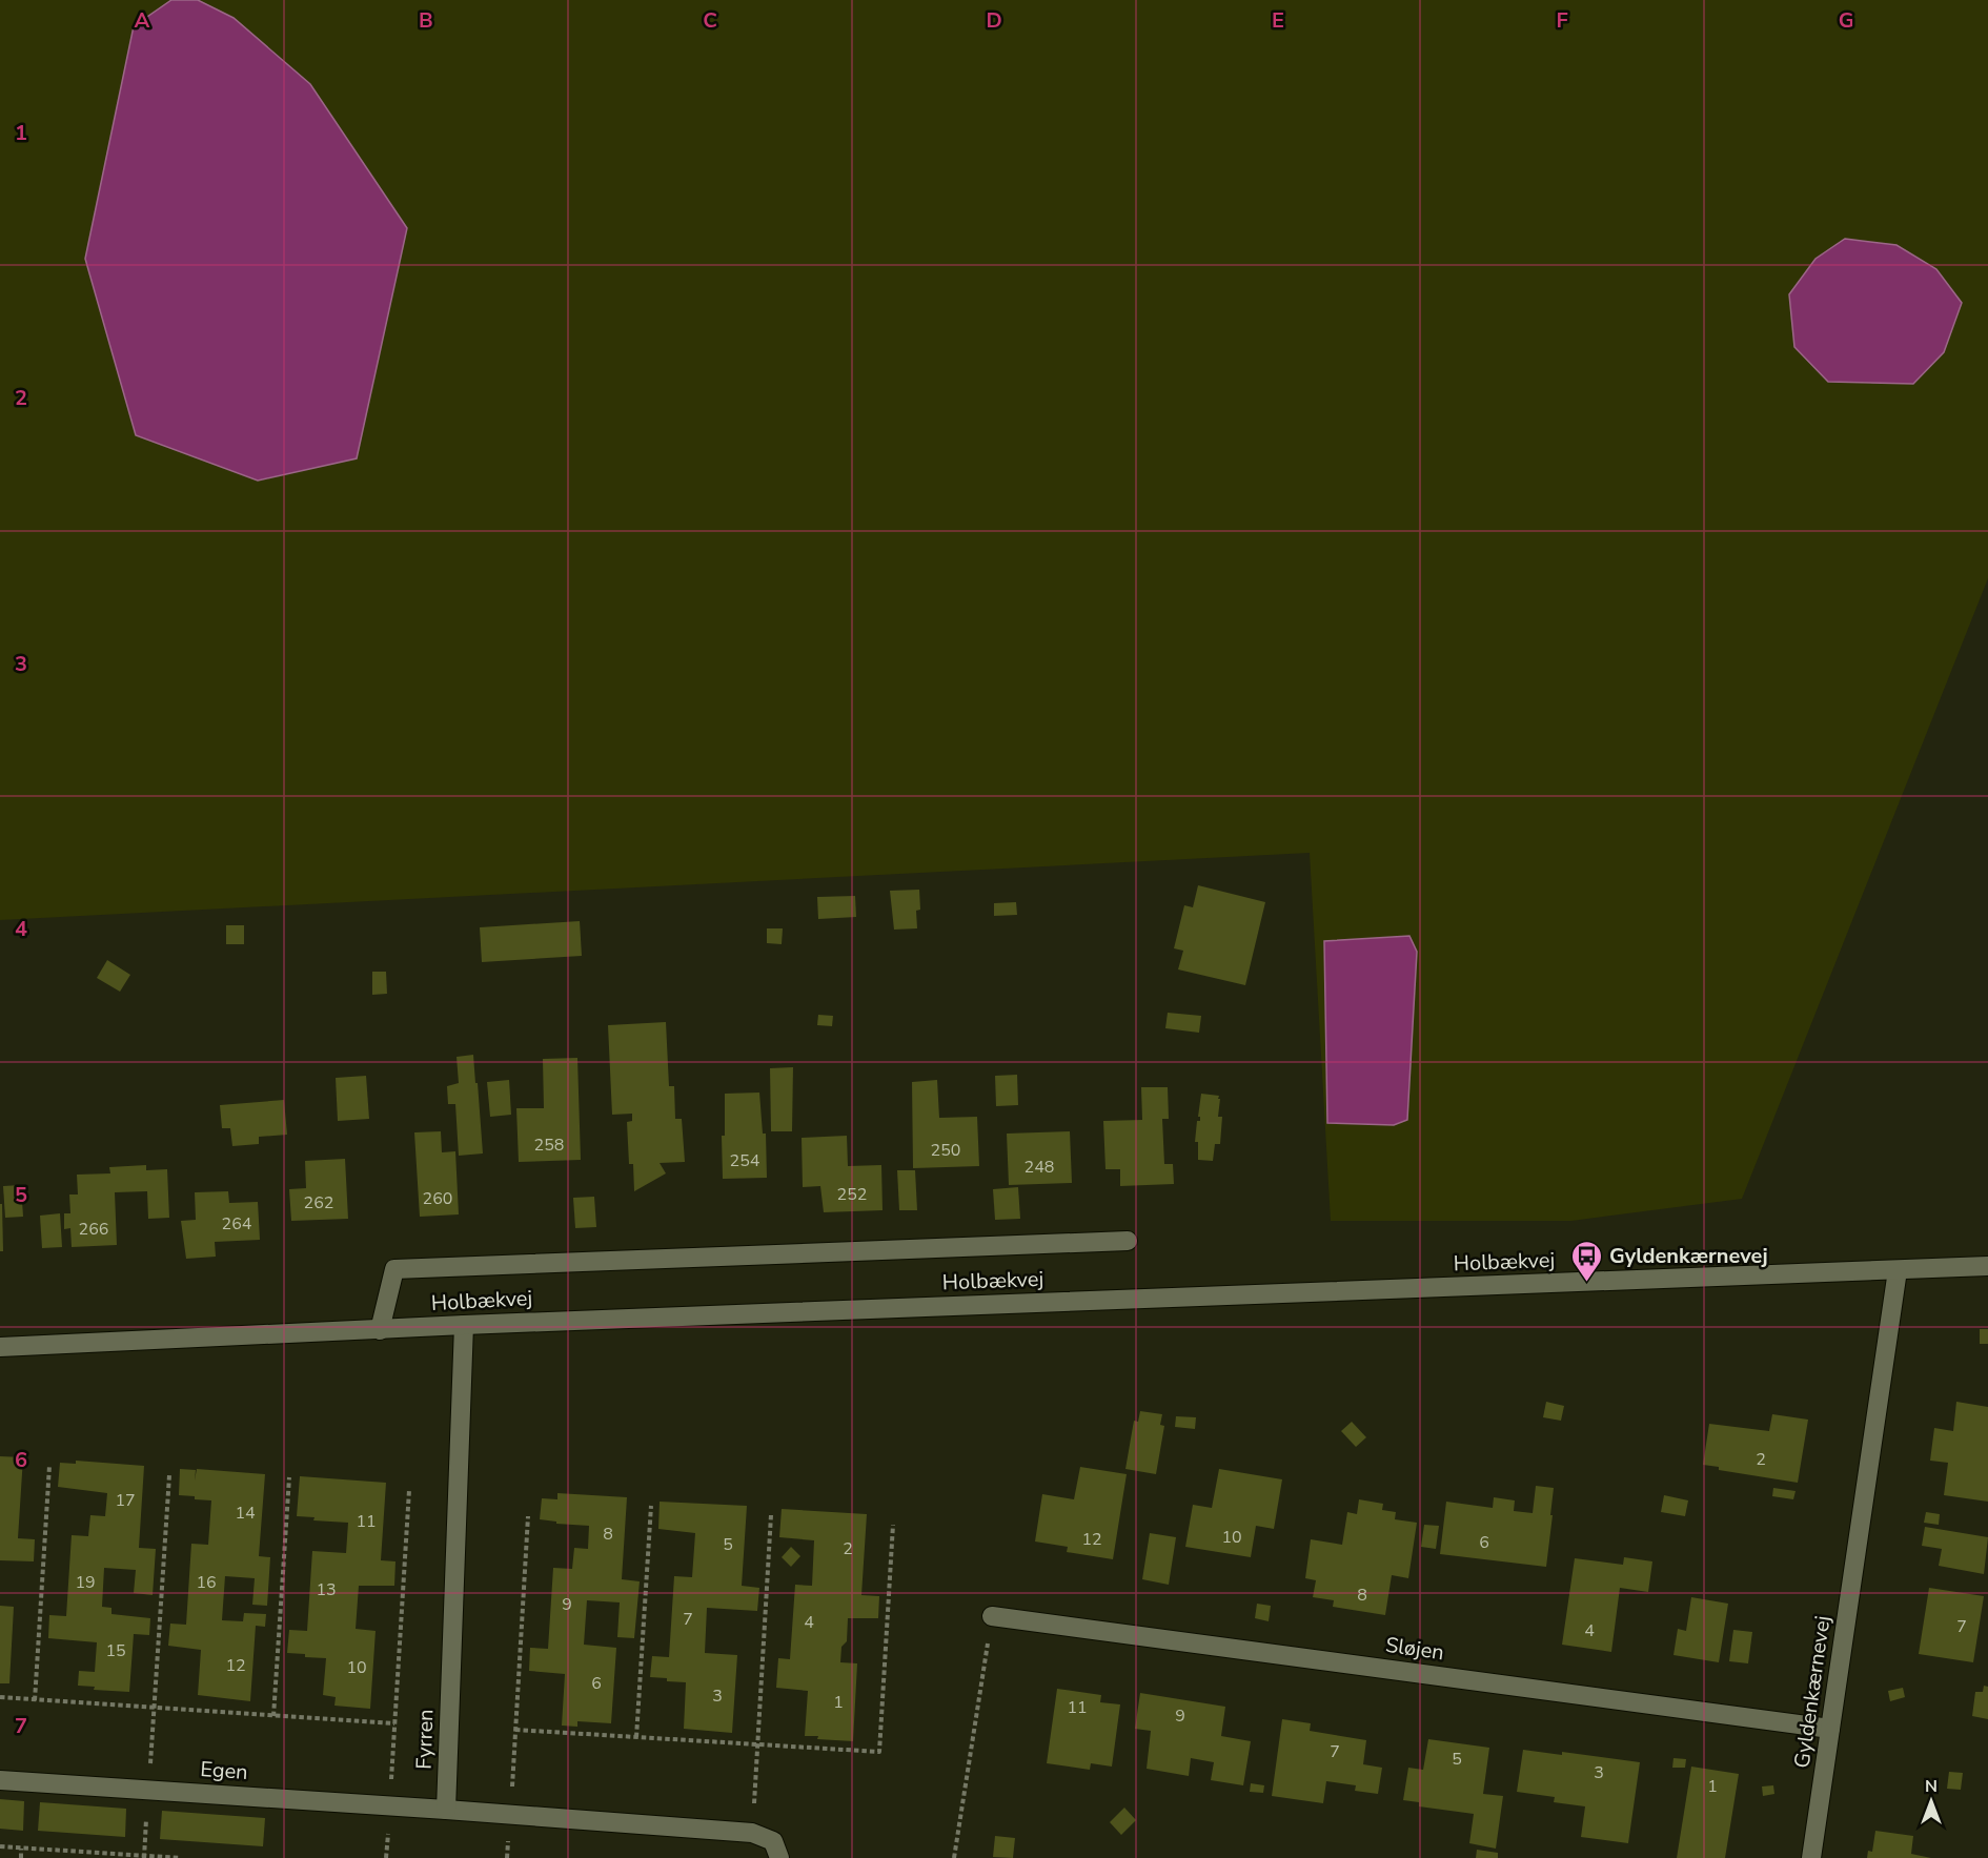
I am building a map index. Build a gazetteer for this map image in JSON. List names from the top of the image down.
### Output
{
  "streets": {
    "street": [
      "Holbækvej",
      "Sløjen",
      "Gyldenkærnevej",
      "Fyrren",
      "Egen"
    ]
  },
  "crossings": [
    ["Holbækvej", "Gyldenkærnevej"],
    ["Holbækvej", "Fyrren"],
    ["Sløjen", "Gyldenkærnevej"],
    ["Fyrren", "Egen"]
  ],
  "places": {
    "bus stop": ["Gyldenkærnevej"]
  },
  "house_numbers": [
    "258",
    "250",
    "254",
    "248",
    "252",
    "260",
    "262",
    "264",
    "266",
    "2",
    "17",
    "14",
    "11",
    "8",
    "10",
    "12",
    "6",
    "5",
    "2",
    "19",
    "16",
    "13",
    "8",
    "9",
    "7",
    "4",
    "7",
    "4",
    "15",
    "12",
    "10",
    "6",
    "3",
    "1",
    "11",
    "9",
    "7",
    "5",
    "3",
    "1"
  ],
  "north": "top",
  "grid": {
    "columns": [
      "A",
      "B",
      "C",
      "D",
      "E",
      "F",
      "G"
    ],
    "rows": [
      "1",
      "2",
      "3",
      "4",
      "5",
      "6",
      "7"
    ]
  }
}
